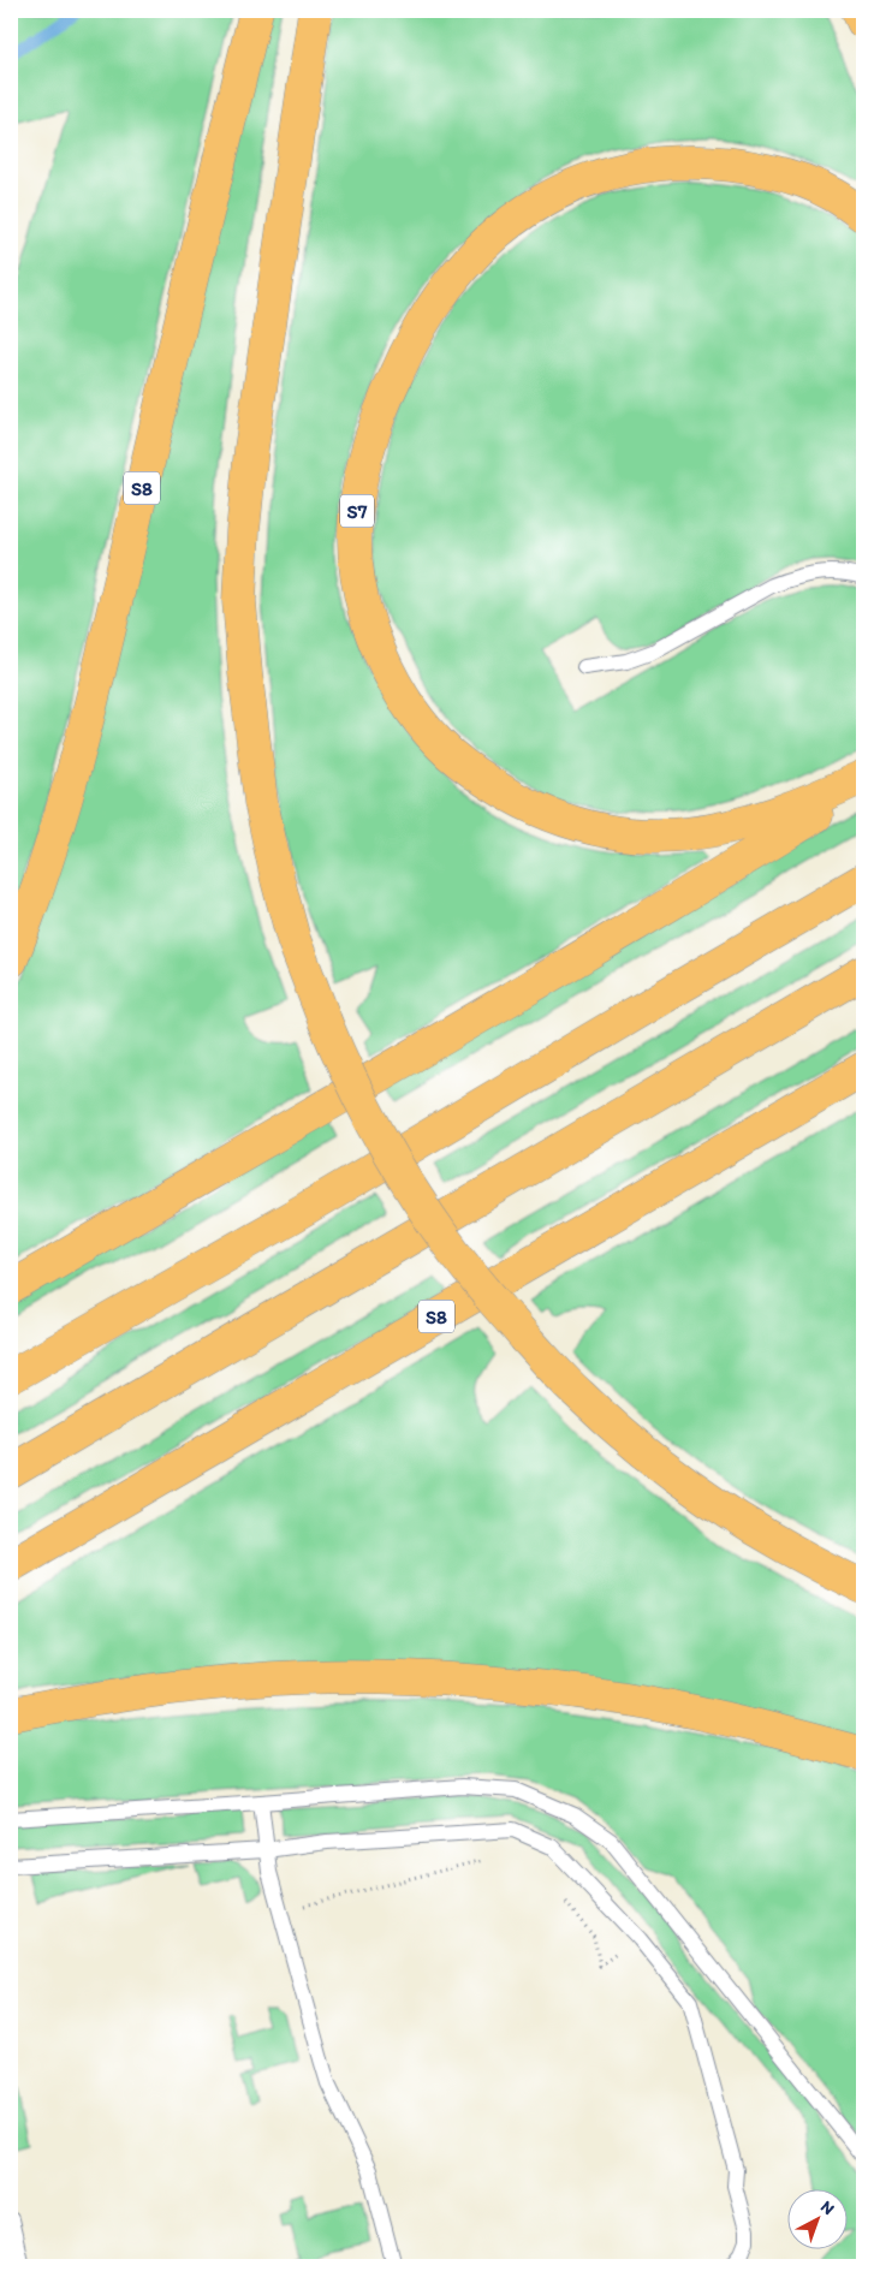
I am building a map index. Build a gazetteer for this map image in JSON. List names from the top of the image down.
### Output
{
  "streets": {
    "highway": ["S8", "S7"]
  },
  "north": "top right"
}
